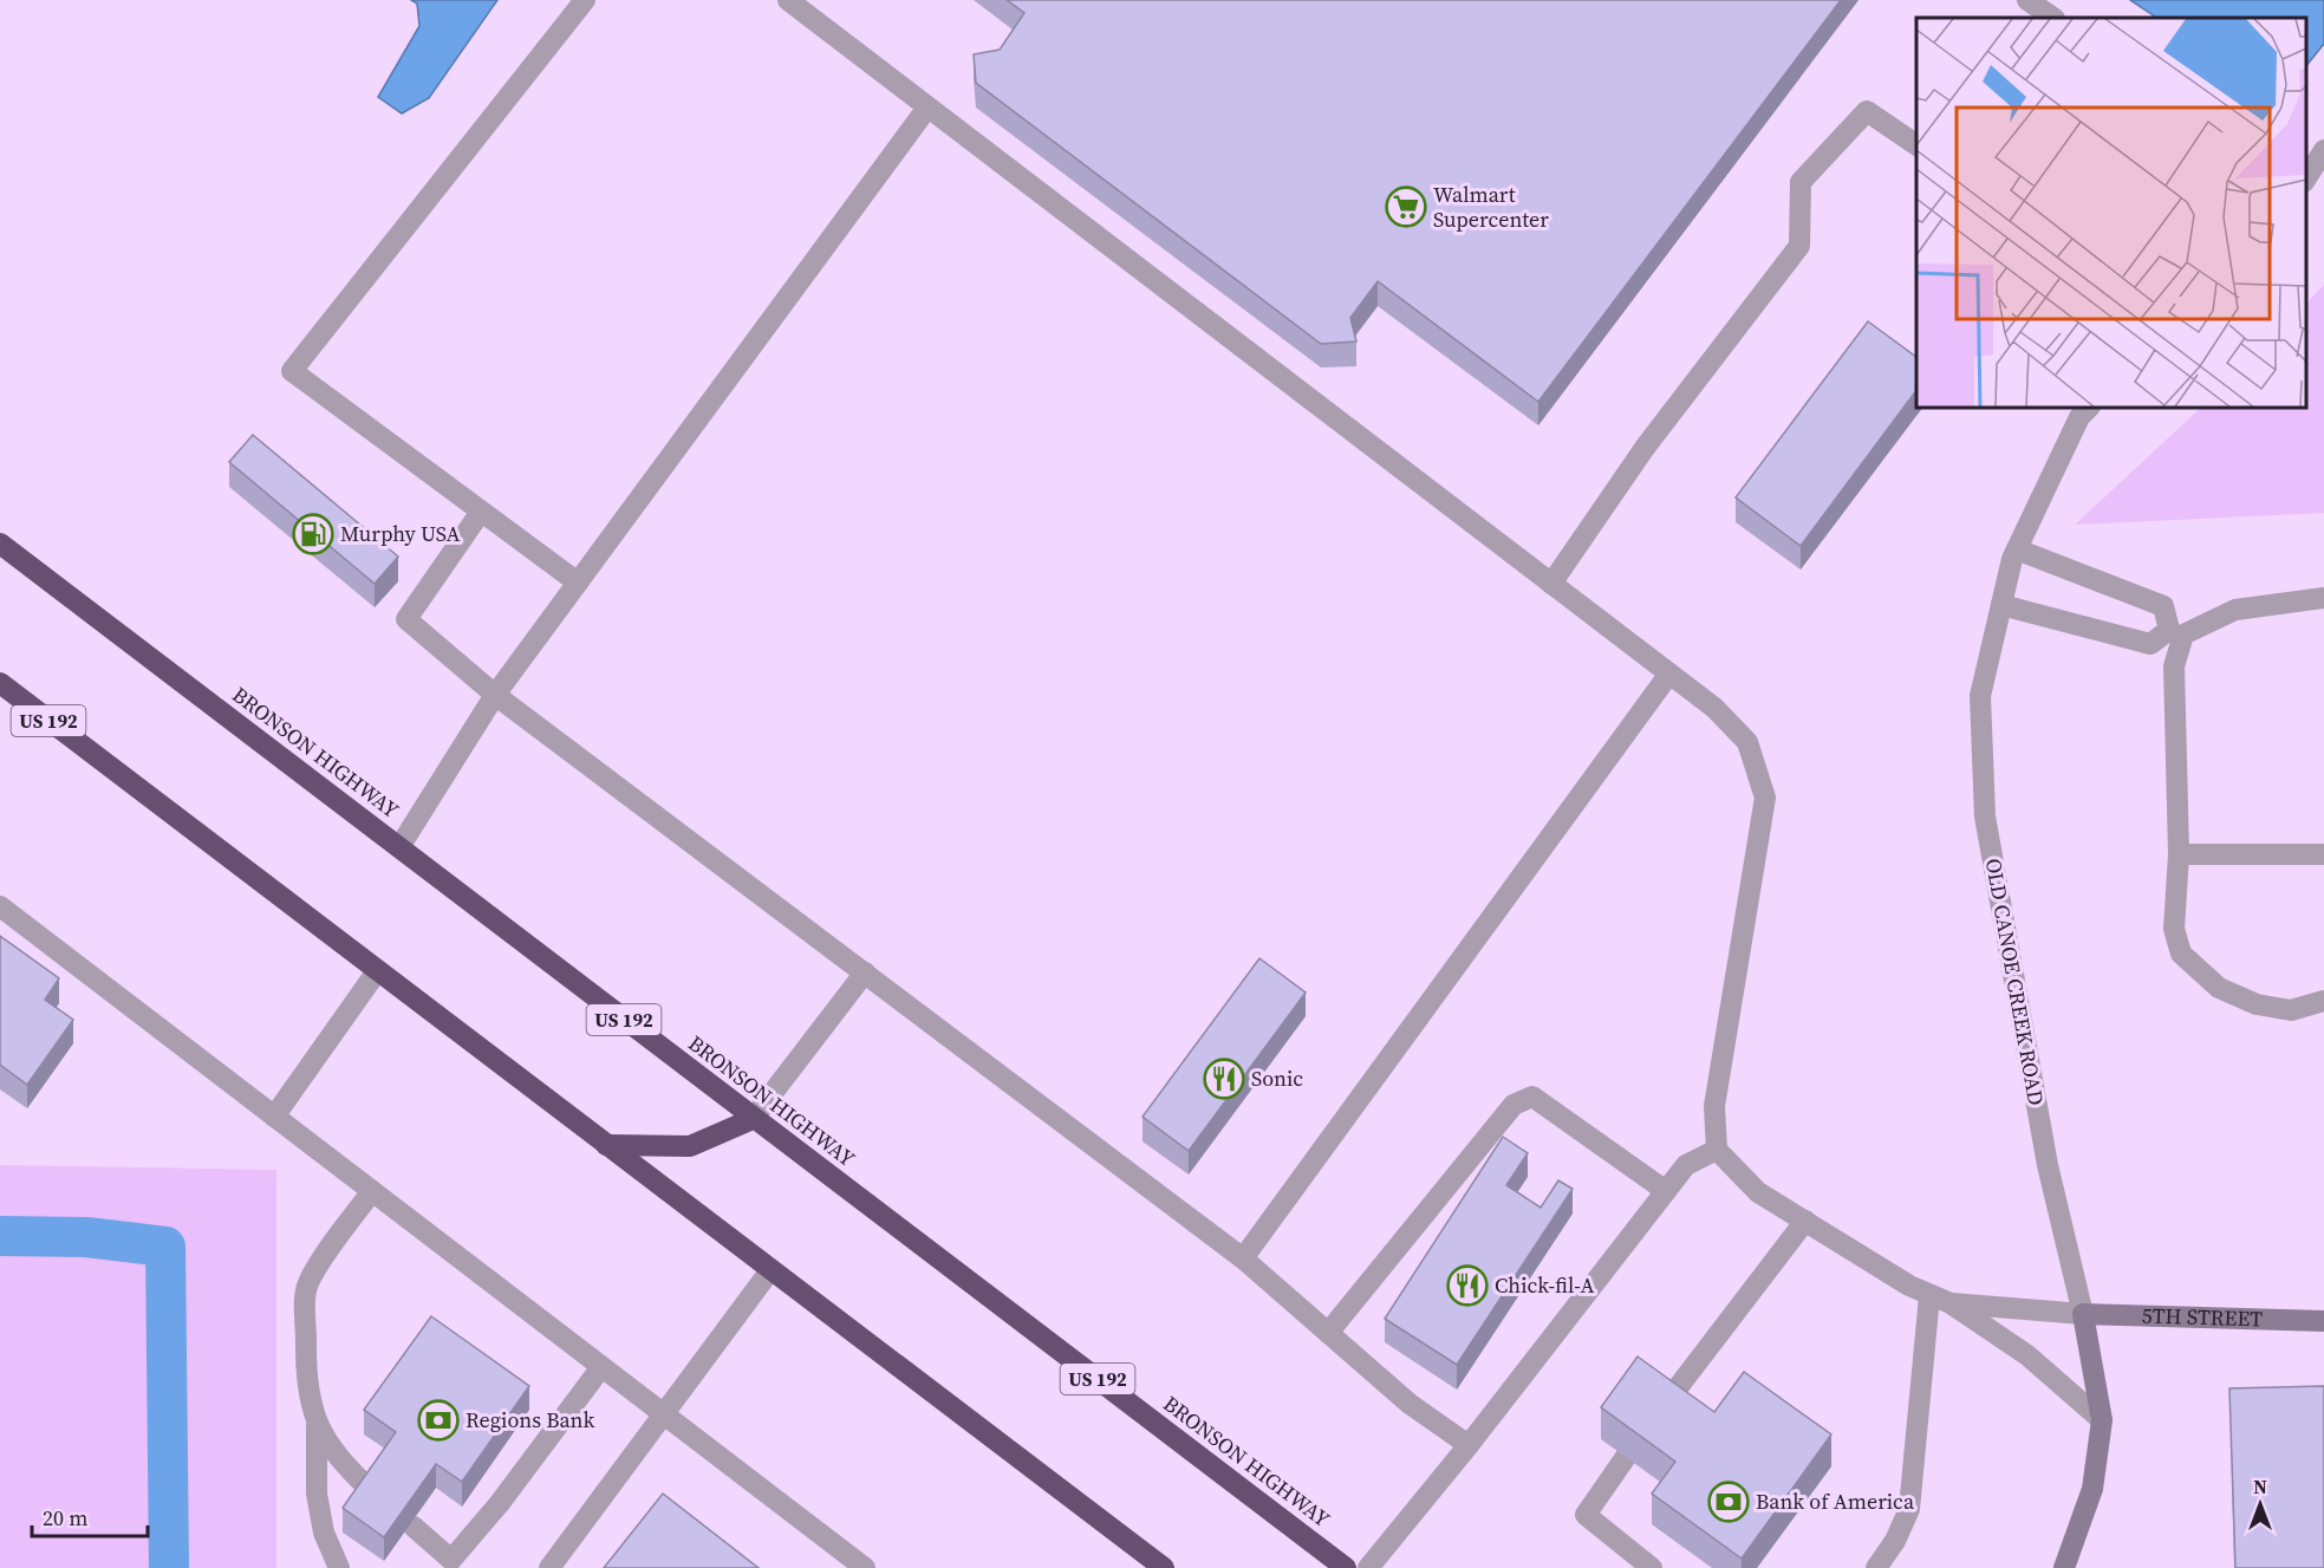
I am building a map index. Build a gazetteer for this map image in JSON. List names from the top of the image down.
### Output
{
  "streets": {
    "highway": ["US 192", "BRONSON HIGHWAY"],
    "street": ["OLD CANOE CREEK ROAD", "5TH STREET"]
  },
  "crossings": [
    ["OLD CANOE CREEK ROAD", "5TH STREET"]
  ],
  "places": {
    "supermarket": ["Walmart Supercenter"],
    "fuel station": ["Murphy USA"],
    "restaurant": ["Sonic", "Chick-fil-A"],
    "bank": ["Regions Bank", "Bank of America"]
  },
  "scale_bar": "20 m",
  "north": "top"
}
